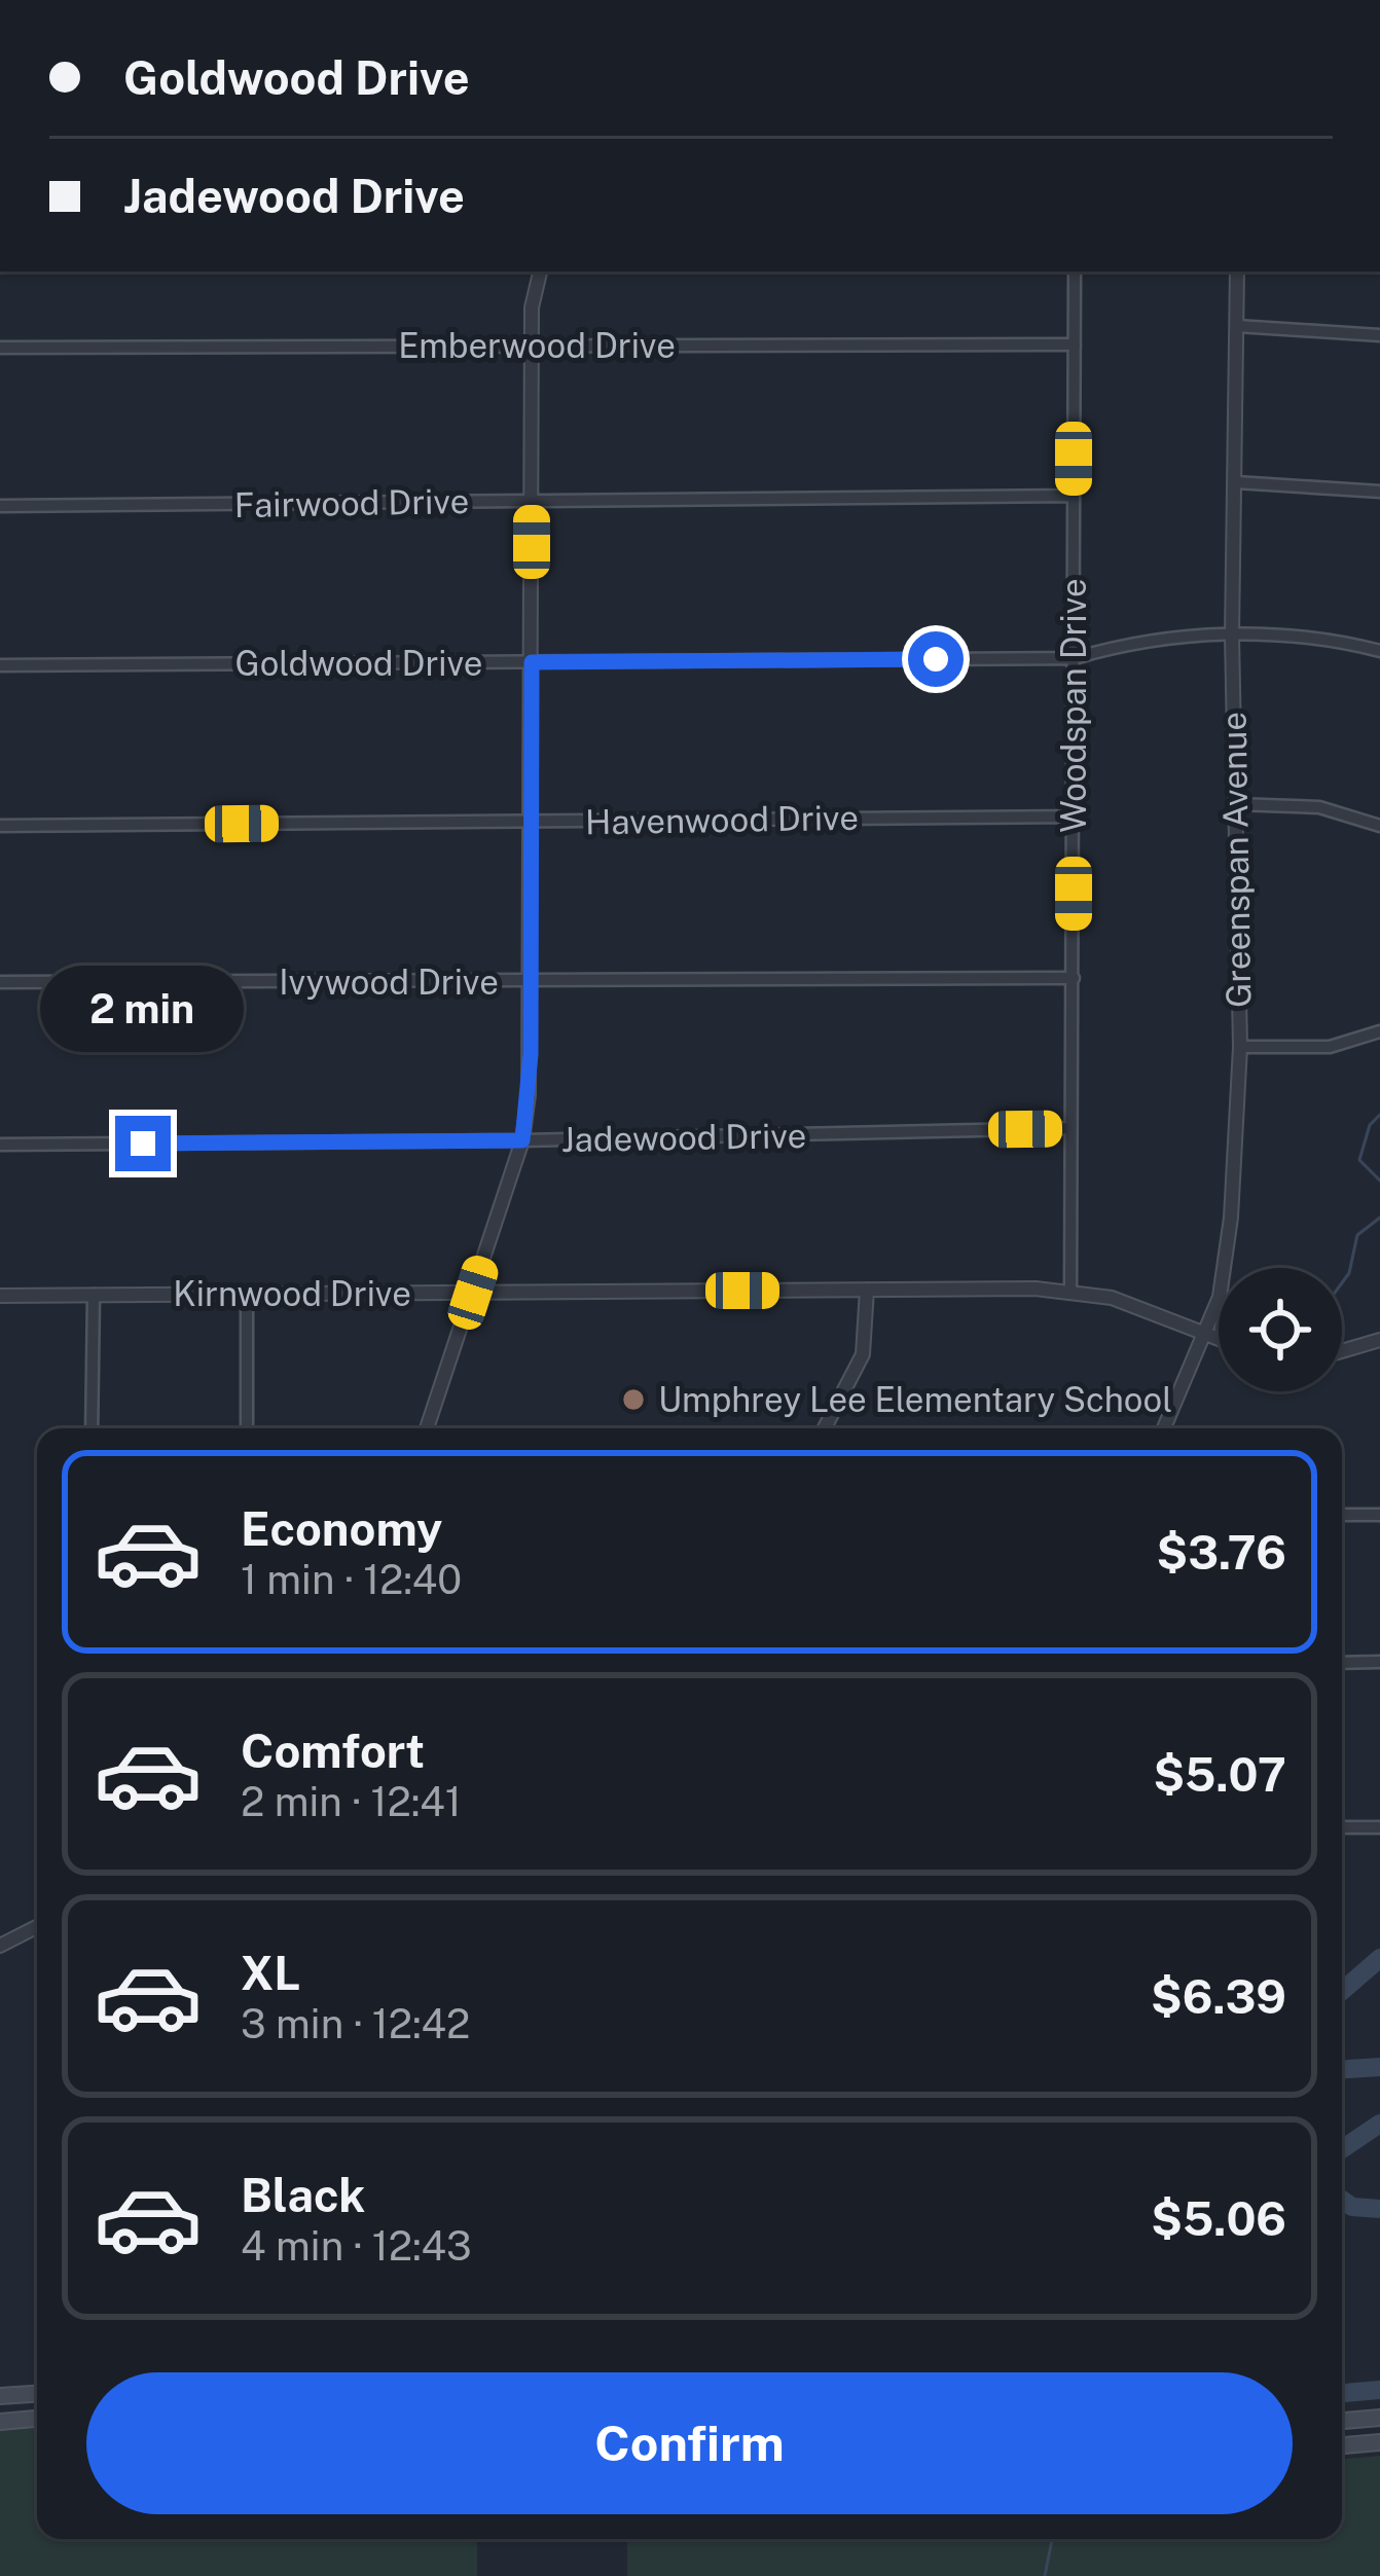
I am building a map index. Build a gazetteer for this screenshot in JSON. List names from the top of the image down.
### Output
{
  "streets": {
    "street": [
      "Emberwood Drive",
      "Fairwood Drive",
      "Goldwood Drive",
      "Woodspan Drive",
      "Havenwood Drive",
      "Greenspan Avenue",
      "Ivywood Drive",
      "Jadewood Drive",
      "Kirnwood Drive"
    ]
  },
  "crossings": [
    ["Emberwood Drive", "Woodspan Drive"],
    ["Fairwood Drive", "Woodspan Drive"],
    ["Goldwood Drive", "Woodspan Drive"],
    ["Goldwood Drive", "Greenspan Avenue"],
    ["Woodspan Drive", "Havenwood Drive"],
    ["Woodspan Drive", "Ivywood Drive"],
    ["Woodspan Drive", "Jadewood Drive"],
    ["Woodspan Drive", "Kirnwood Drive"],
    ["Greenspan Avenue", "Kirnwood Drive"]
  ],
  "places": ["Umphrey Lee Elementary School"],
  "page": {
    "banner": ["Goldwood Drive", "Jadewood Drive"],
    "bubble": "2 min",
    "list": [
      {
        "name": "Economy",
        "note": "1 min · 12:40",
        "value": "$3.76"
      },
      {
        "name": "Comfort",
        "note": "2 min · 12:41",
        "value": "$5.07"
      },
      {
        "name": "XL",
        "note": "3 min · 12:42",
        "value": "$6.39"
      },
      {
        "name": "Black",
        "note": "4 min · 12:43",
        "value": "$5.06"
      }
    ],
    "buttons": "Confirm"
  }
}
